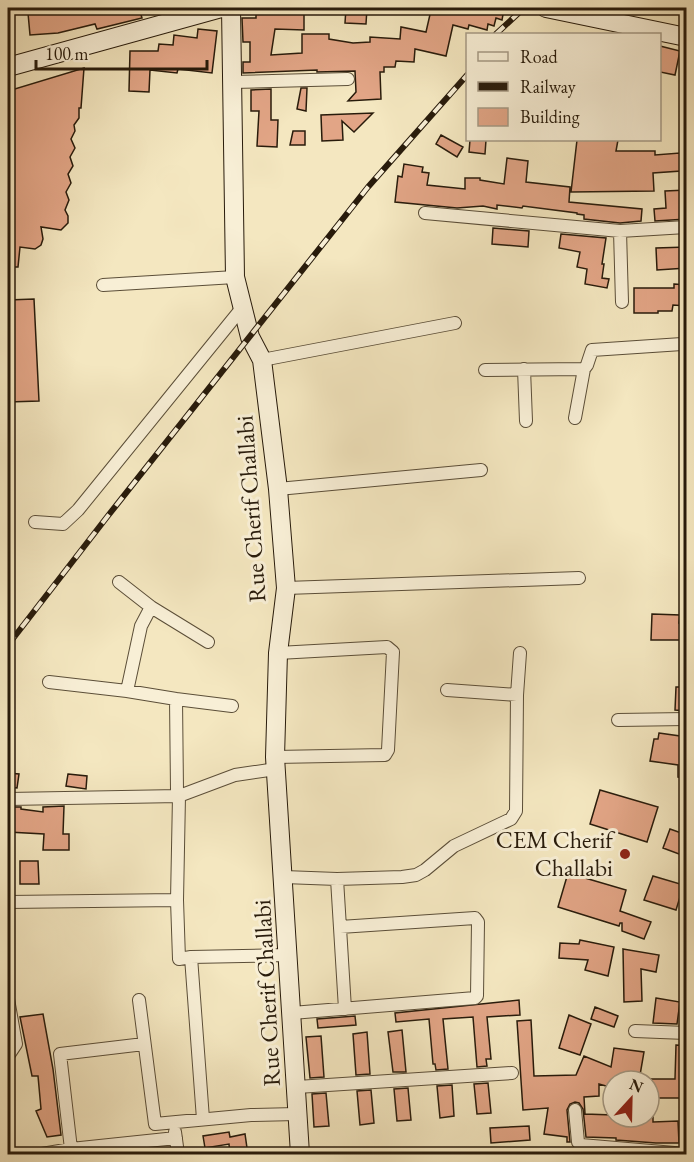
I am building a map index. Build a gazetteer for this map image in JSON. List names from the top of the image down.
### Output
{
  "streets": {
    "street": ["Rue Cherif Challabi"]
  },
  "places": ["CEM Cherif Challabi"],
  "legend": ["Road", "Railway", "Building"],
  "scale_bar": "100 m",
  "north": "top"
}
